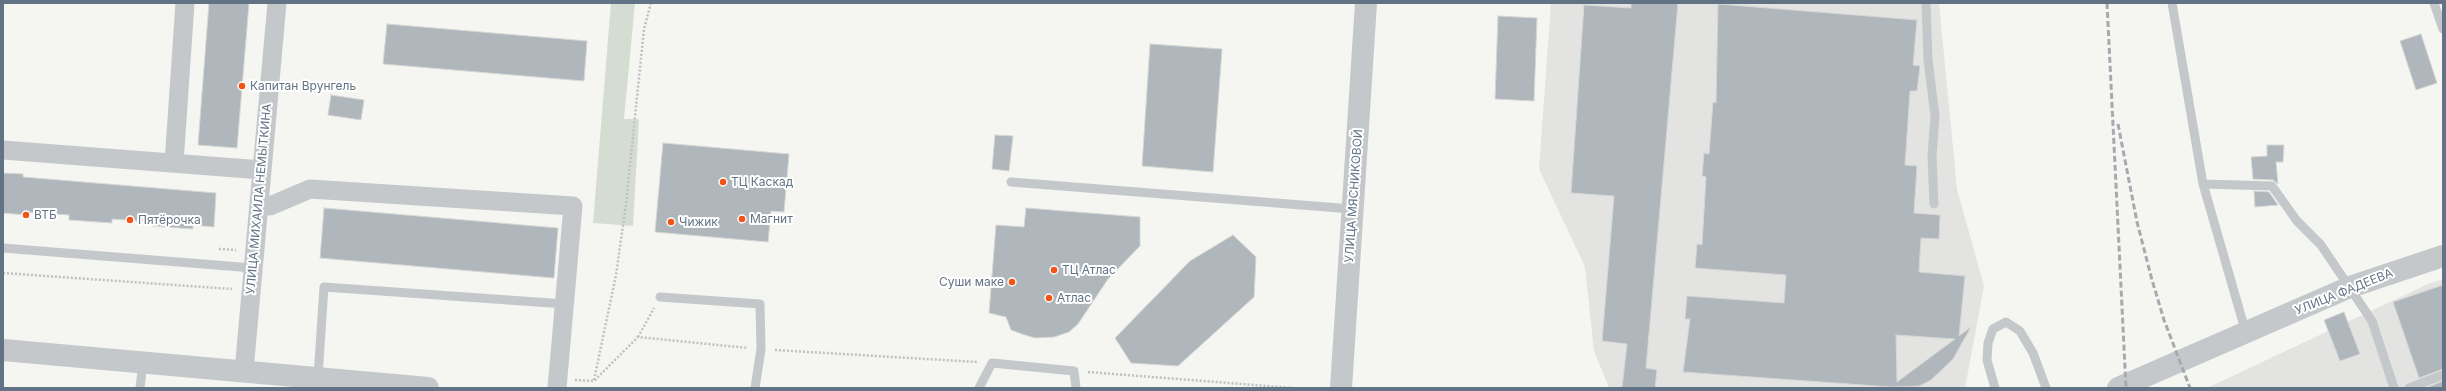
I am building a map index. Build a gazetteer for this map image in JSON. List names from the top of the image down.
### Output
{
  "streets": {
    "street": ["УЛИЦА МЯСНИКОВОЙ", "УЛИЦА МИХАИЛА НЕМЫТКИНА", "УЛИЦА ФАДЕЕВА"]
  },
  "places": [
    "Капитан Врунгель",
    "ТЦ Каскад",
    "ВТБ",
    "Магнит",
    "Пятёрочка",
    "Чижик",
    "ТЦ Атлас",
    "Суши маке",
    "Атлас"
  ]
}
